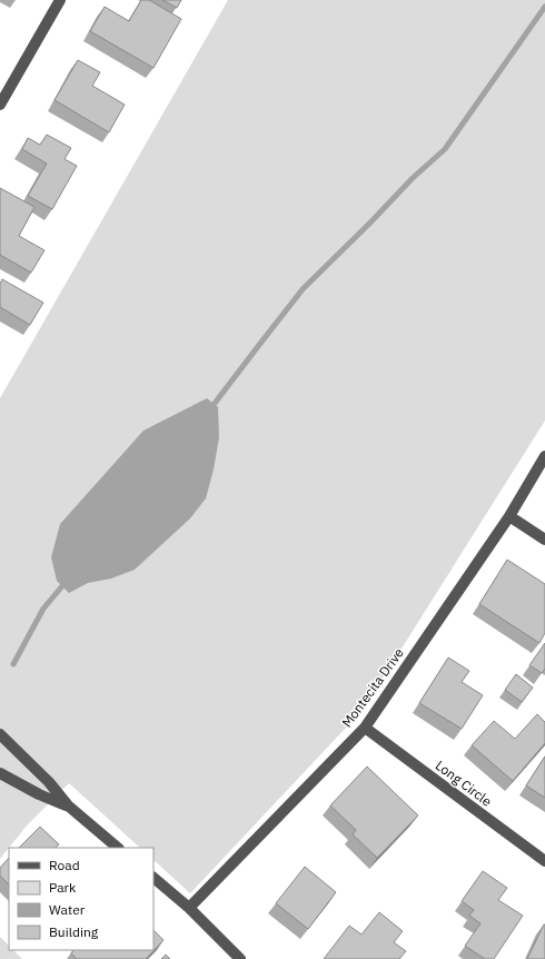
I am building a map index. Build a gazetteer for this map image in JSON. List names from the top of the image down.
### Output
{
  "streets": {
    "street": ["Montecita Drive", "Long Circle"]
  },
  "crossings": [
    ["Montecita Drive", "Long Circle"]
  ],
  "legend": [
    "Road",
    "Park",
    "Water",
    "Building"
  ]
}
